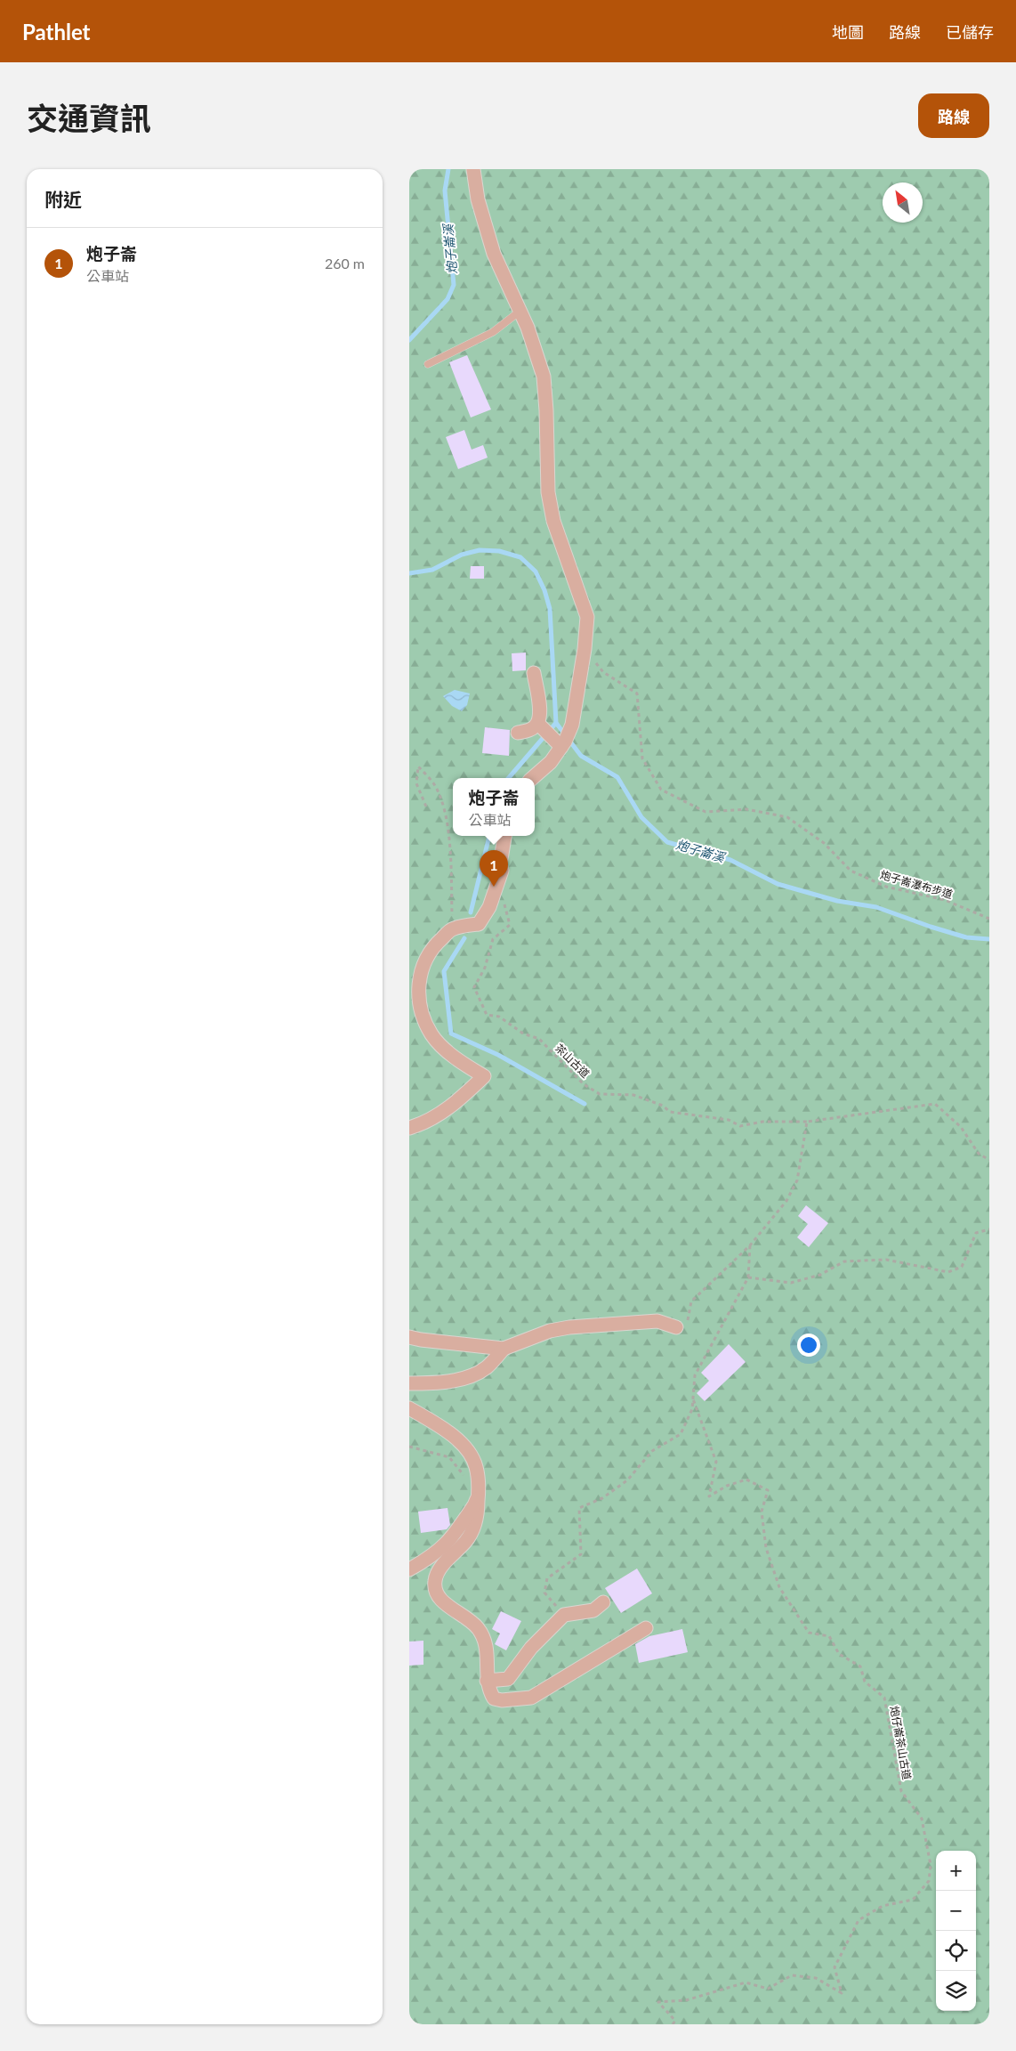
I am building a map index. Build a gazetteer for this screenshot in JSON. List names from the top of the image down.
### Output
{
  "streets": {
    "path": ["炮子崙瀑布步道", "茶山古道", "炮仔崙茶山古道"]
  },
  "water": ["炮子崙溪"],
  "north": "top left",
  "page": {
    "header": "Pathlet",
    "nav": ["地圖", "路線", "已儲存"],
    "title": "交通資訊",
    "buttons": "路線",
    "heading": "附近",
    "list": [
      {
        "mark": "1",
        "name": "炮子崙",
        "note": "公車站",
        "value": "260 m"
      }
    ],
    "popup": ["炮子崙", "公車站"],
    "pins": "1",
    "map_buttons": ["+", "−"]
  }
}
